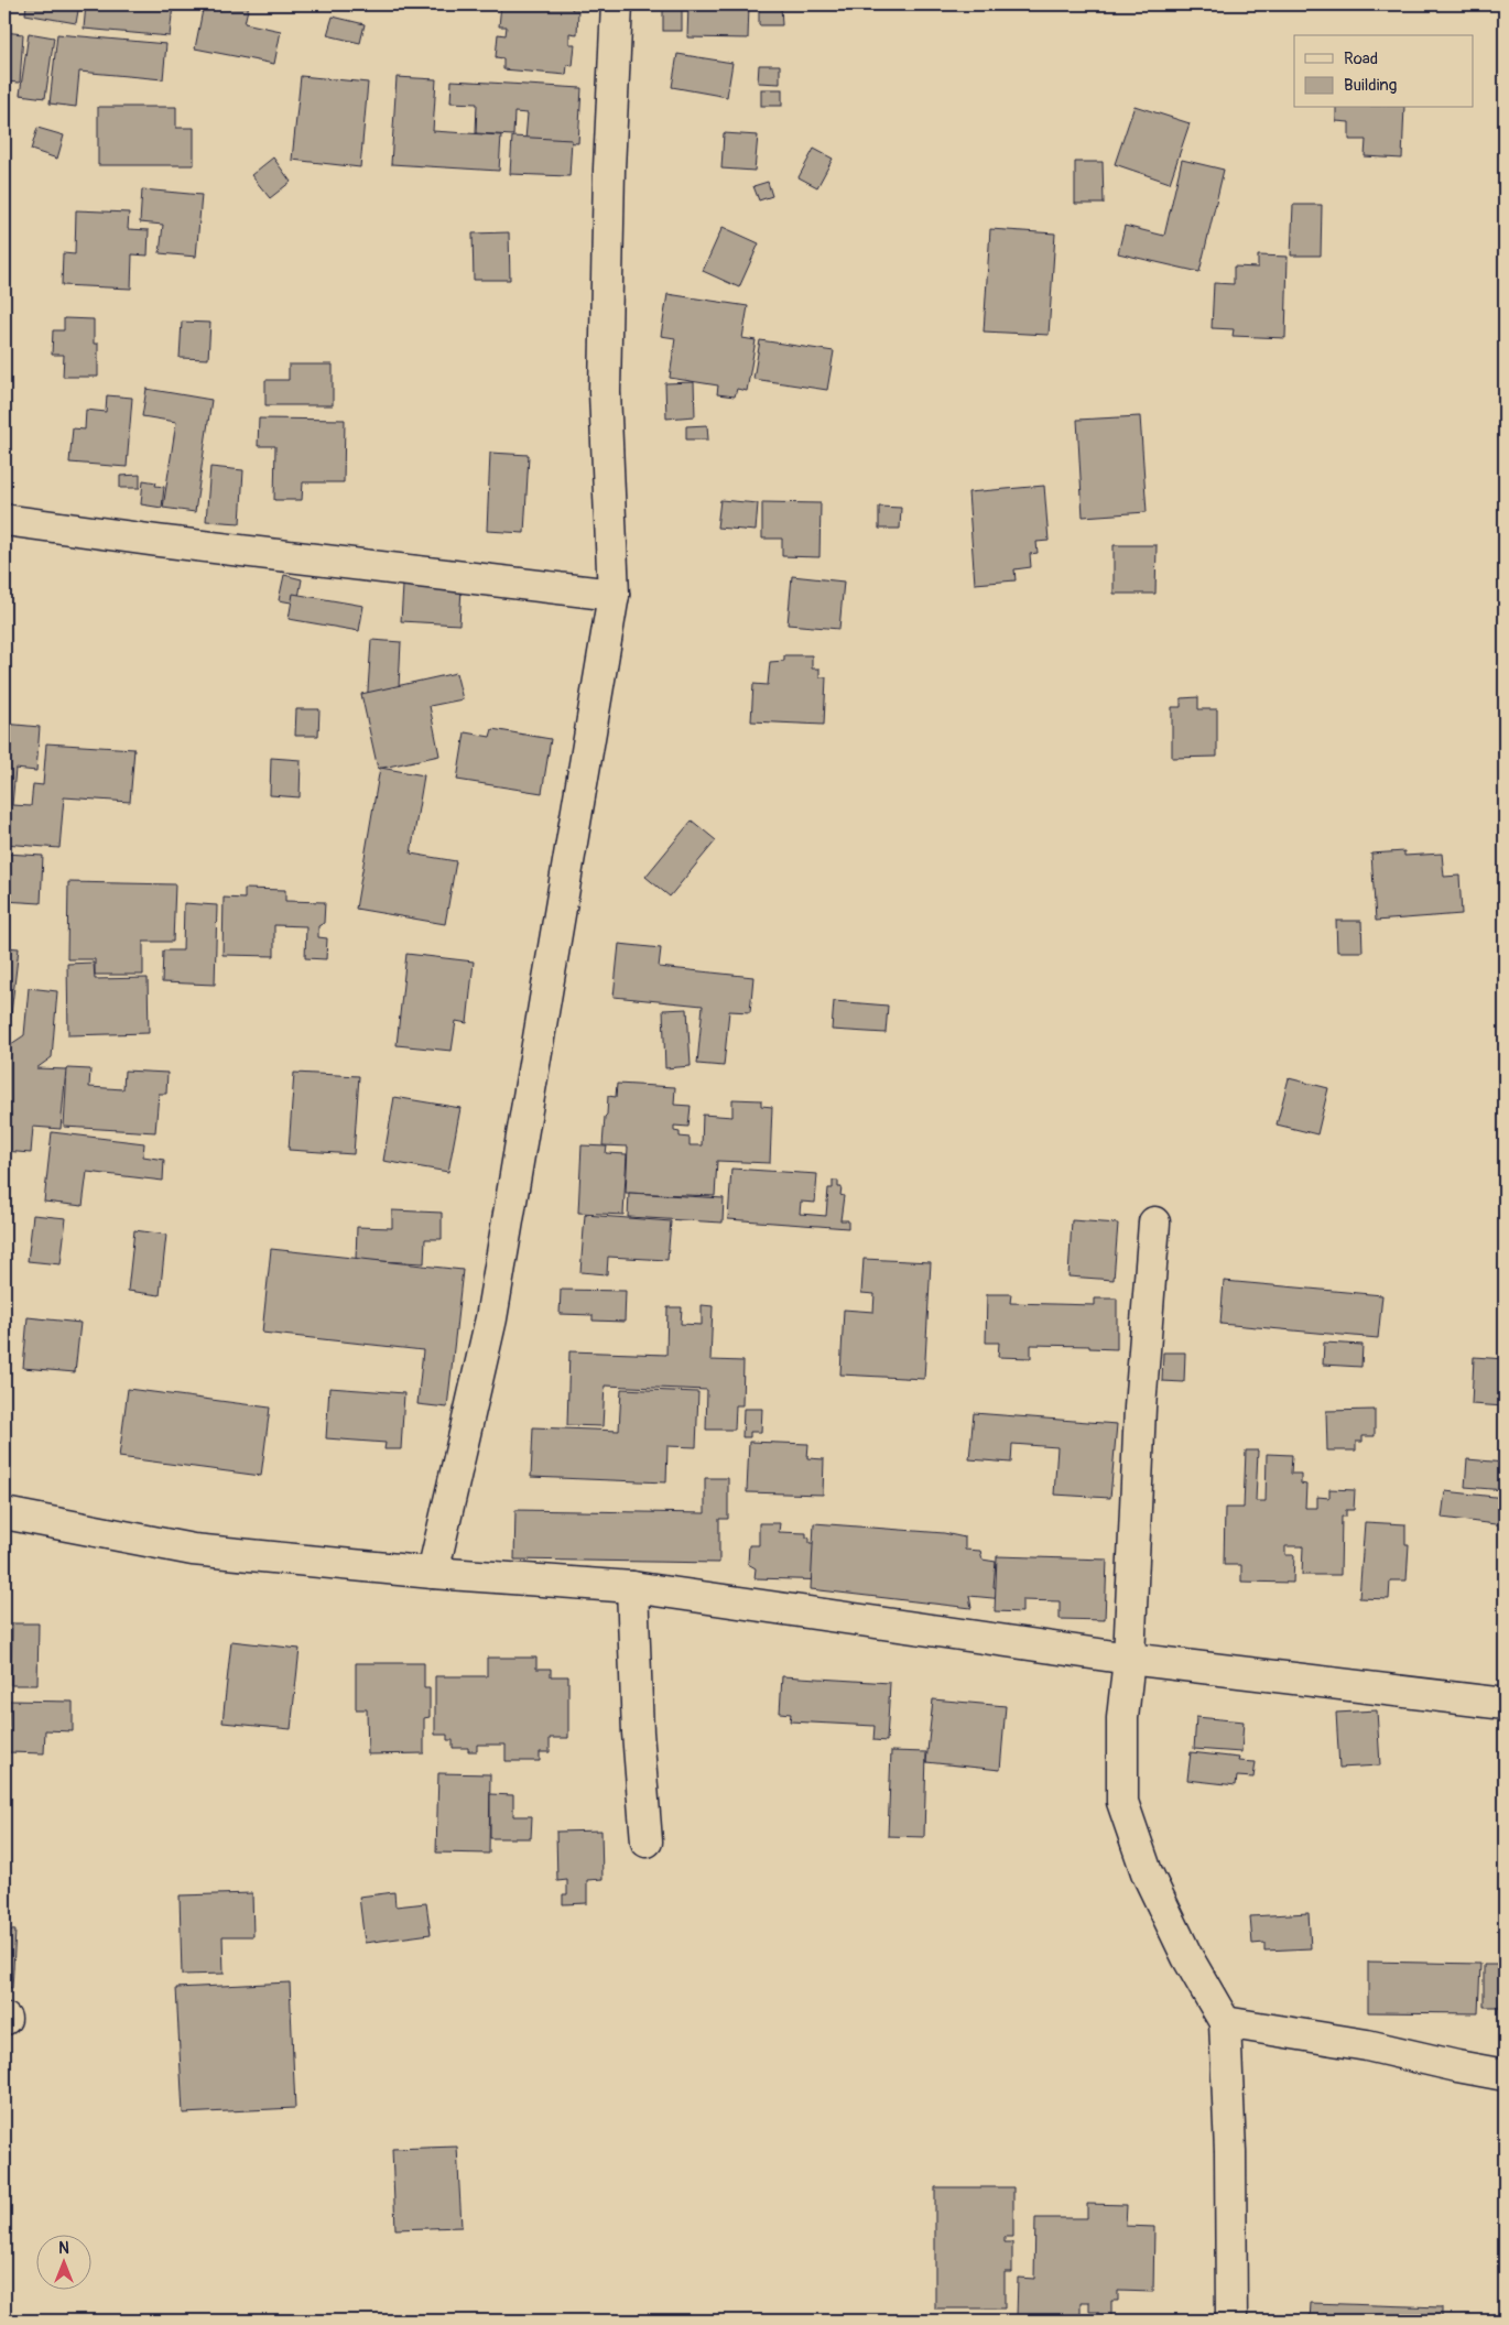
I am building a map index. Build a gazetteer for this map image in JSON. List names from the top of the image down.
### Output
{
  "legend": ["Road", "Building"],
  "north": "top"
}
